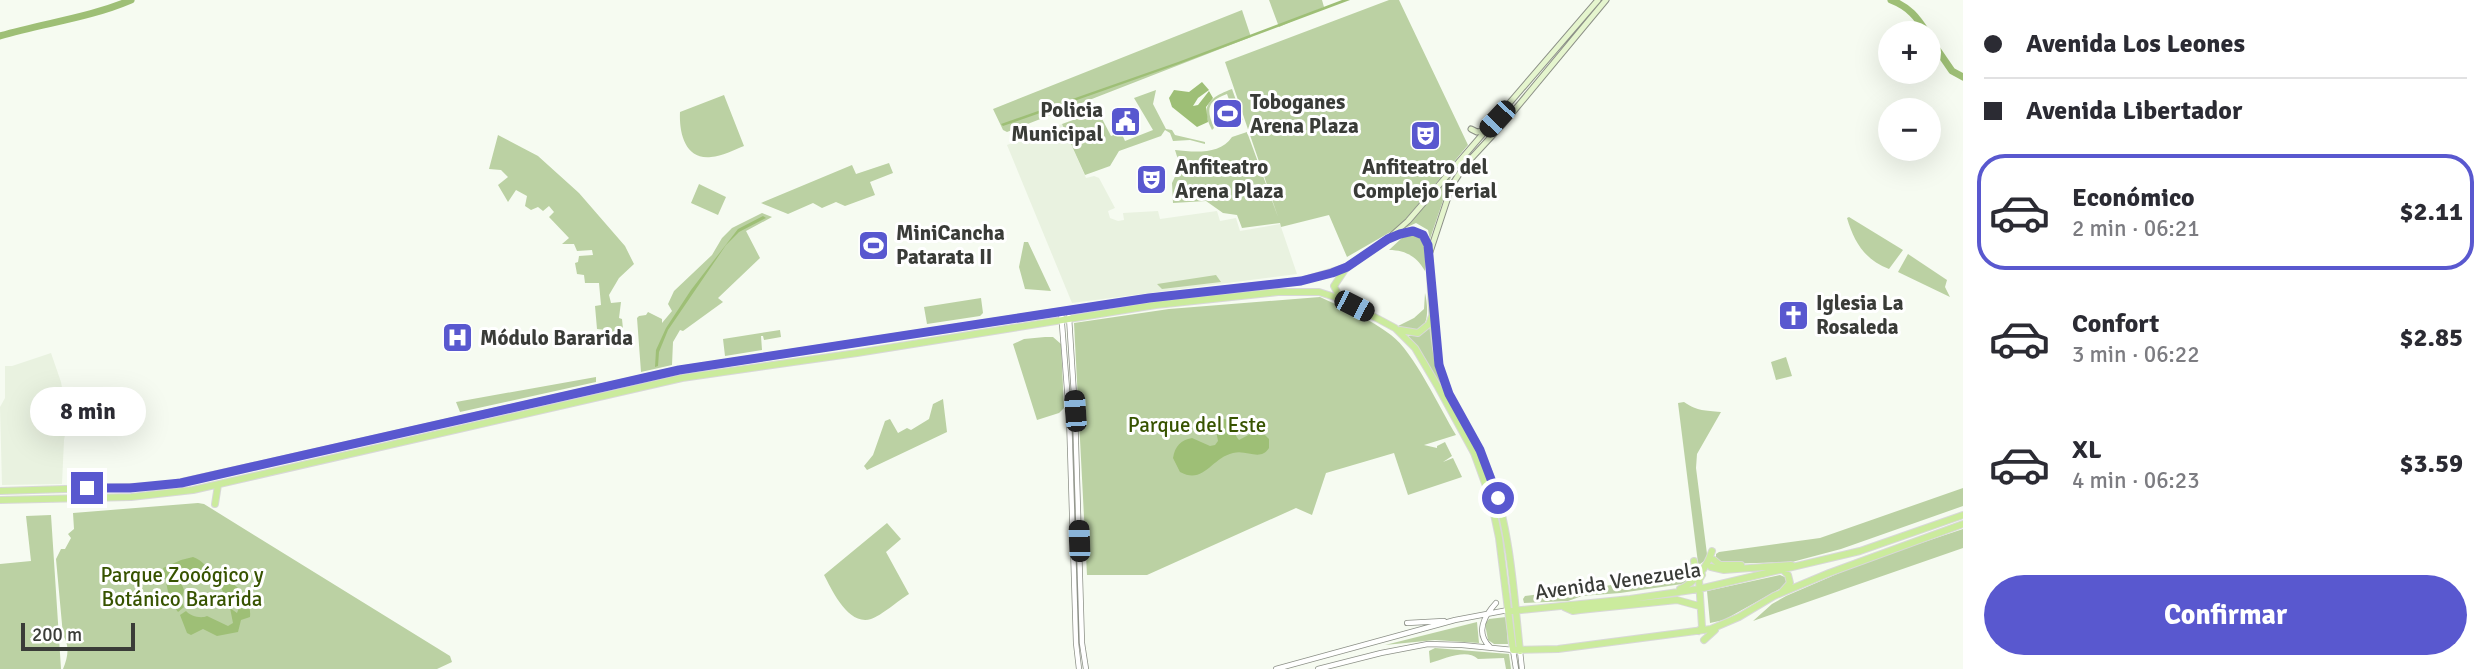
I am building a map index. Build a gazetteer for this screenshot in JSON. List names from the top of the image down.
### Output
{
  "streets": {
    "main road": ["Avenida Venezuela"]
  },
  "parks": ["Parque del Este", "Parque Zooógico y Botánico Bararida"],
  "places": {
    "sports": ["Toboganes Arena Plaza", "MiniCancha Patarata II"],
    "public building": ["Policia Municipal"],
    "theatre": ["Anfiteatro del Complejo Ferial", "Anfiteatro Arena Plaza"],
    "church": ["Iglesia La Rosaleda"],
    "hospital": ["Módulo Bararida"]
  },
  "scale_bar": "200 m",
  "page": {
    "banner": ["Avenida Los Leones", "Avenida Libertador"],
    "map_buttons": ["+", "−"],
    "list": [
      {
        "name": "Económico",
        "note": "2 min · 06:21",
        "value": "$2.11"
      },
      {
        "name": "Confort",
        "note": "3 min · 06:22",
        "value": "$2.85"
      },
      {
        "name": "XL",
        "note": "4 min · 06:23",
        "value": "$3.59"
      }
    ],
    "bubble": "8 min",
    "buttons": "Confirmar",
    "scale": "200 m"
  }
}
